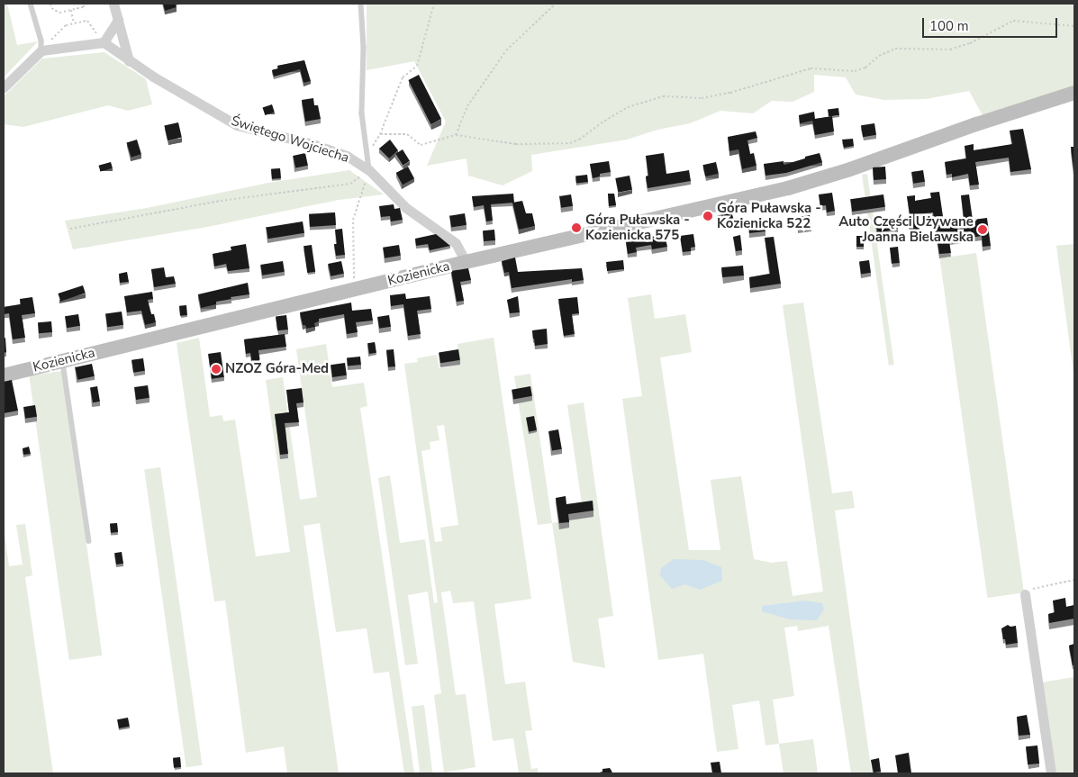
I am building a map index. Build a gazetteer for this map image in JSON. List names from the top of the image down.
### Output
{
  "streets": {
    "main road": ["Kozienicka"],
    "street": ["Świętego Wojciecha"]
  },
  "crossings": [
    ["Świętego Wojciecha", "Kozienicka"]
  ],
  "places": [
    "Góra Puławska - Kozienicka 522",
    "Góra Puławska - Kozienicka 575",
    "Auto Części Używane Joanna Bielawska",
    "NZOZ Góra-Med"
  ],
  "scale_bar": "100 m"
}
